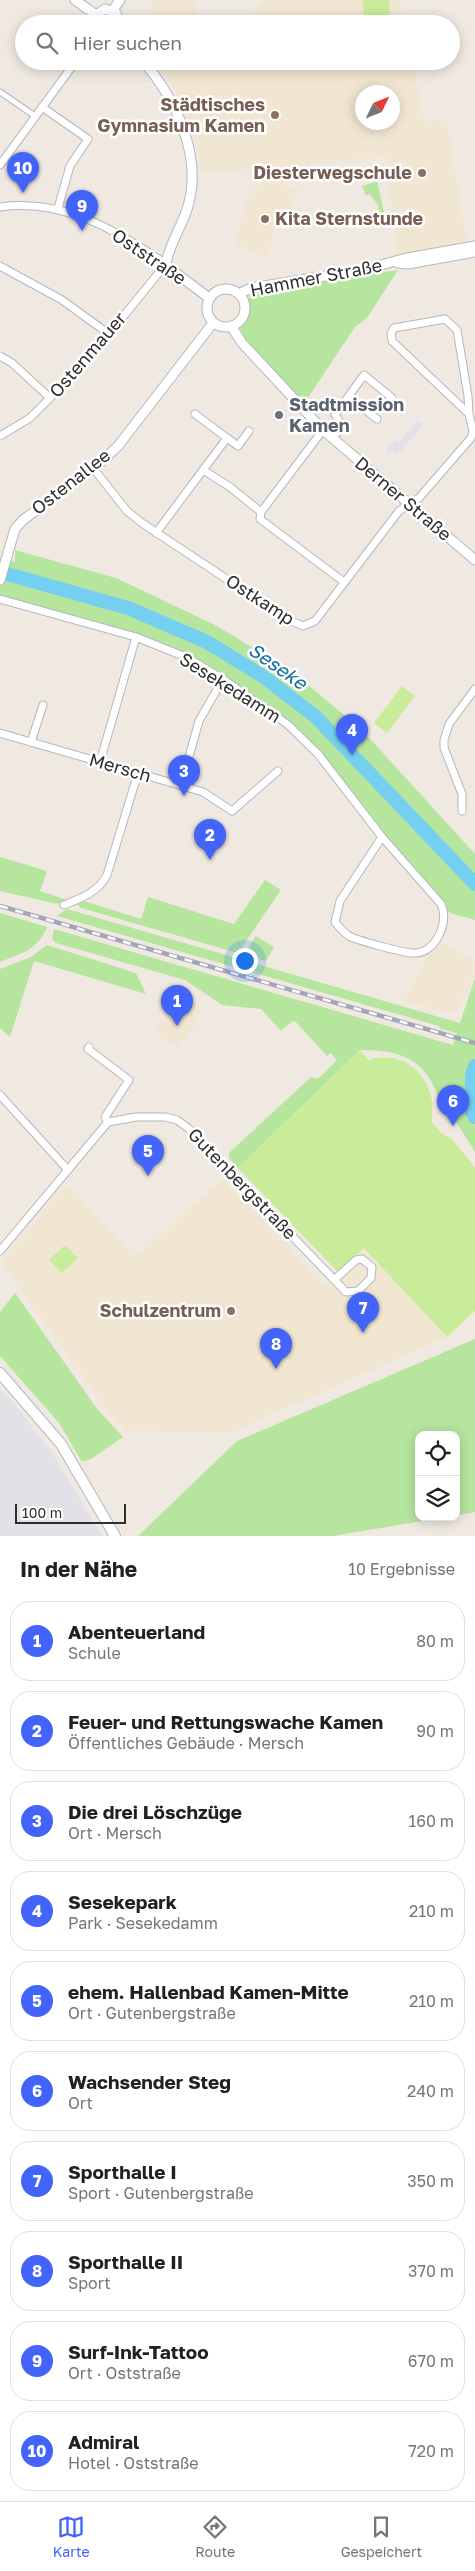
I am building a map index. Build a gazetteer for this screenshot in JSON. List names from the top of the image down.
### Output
{
  "streets": {
    "street": [
      "Oststraße",
      "Hammer Straße",
      "Ostenmauer",
      "Ostenallee",
      "Derner Straße",
      "Ostkamp",
      "Sesekedamm",
      "Mersch",
      "Gutenbergstraße"
    ]
  },
  "crossings": [
    ["Oststraße", "Hammer Straße"],
    ["Oststraße", "Ostenmauer"],
    ["Oststraße", "Ostenallee"],
    ["Oststraße", "Derner Straße"],
    ["Hammer Straße", "Ostenallee"],
    ["Hammer Straße", "Derner Straße"],
    ["Ostenallee", "Derner Straße"],
    ["Ostenallee", "Ostkamp"],
    ["Derner Straße", "Ostkamp"]
  ],
  "water": ["Seseke"],
  "places": [
    "Städtisches Gymnasium Kamen",
    "Diesterwegschule",
    "Kita Sternstunde",
    "Stadtmission Kamen",
    "Schulzentrum"
  ],
  "scale_bar": "100 m",
  "north": "top right",
  "page": {
    "search": "Hier suchen",
    "pins": [
      "10",
      "9",
      "4",
      "3",
      "2",
      "1",
      "6",
      "5",
      "7",
      "8"
    ],
    "scale": "100 m",
    "heading": ["In der Nähe", "10 Ergebnisse"],
    "list": [
      {
        "mark": "1",
        "name": "Abenteuerland",
        "note": "Schule",
        "value": "80 m"
      },
      {
        "mark": "2",
        "name": "Feuer- und Rettungswache Kamen",
        "note": "Öffentliches Gebäude · Mersch",
        "value": "90 m"
      },
      {
        "mark": "3",
        "name": "Die drei Löschzüge",
        "note": "Ort · Mersch",
        "value": "160 m"
      },
      {
        "mark": "4",
        "name": "Sesekepark",
        "note": "Park · Sesekedamm",
        "value": "210 m"
      },
      {
        "mark": "5",
        "name": "ehem. Hallenbad Kamen-Mitte",
        "note": "Ort · Gutenbergstraße",
        "value": "210 m"
      },
      {
        "mark": "6",
        "name": "Wachsender Steg",
        "note": "Ort",
        "value": "240 m"
      },
      {
        "mark": "7",
        "name": "Sporthalle I",
        "note": "Sport · Gutenbergstraße",
        "value": "350 m"
      },
      {
        "mark": "8",
        "name": "Sporthalle II",
        "note": "Sport",
        "value": "370 m"
      },
      {
        "mark": "9",
        "name": "Surf-Ink-Tattoo",
        "note": "Ort · Oststraße",
        "value": "670 m"
      },
      {
        "mark": "10",
        "name": "Admiral",
        "note": "Hotel · Oststraße",
        "value": "720 m"
      }
    ],
    "nav": ["Karte", "Route", "Gespeichert"]
  }
}
